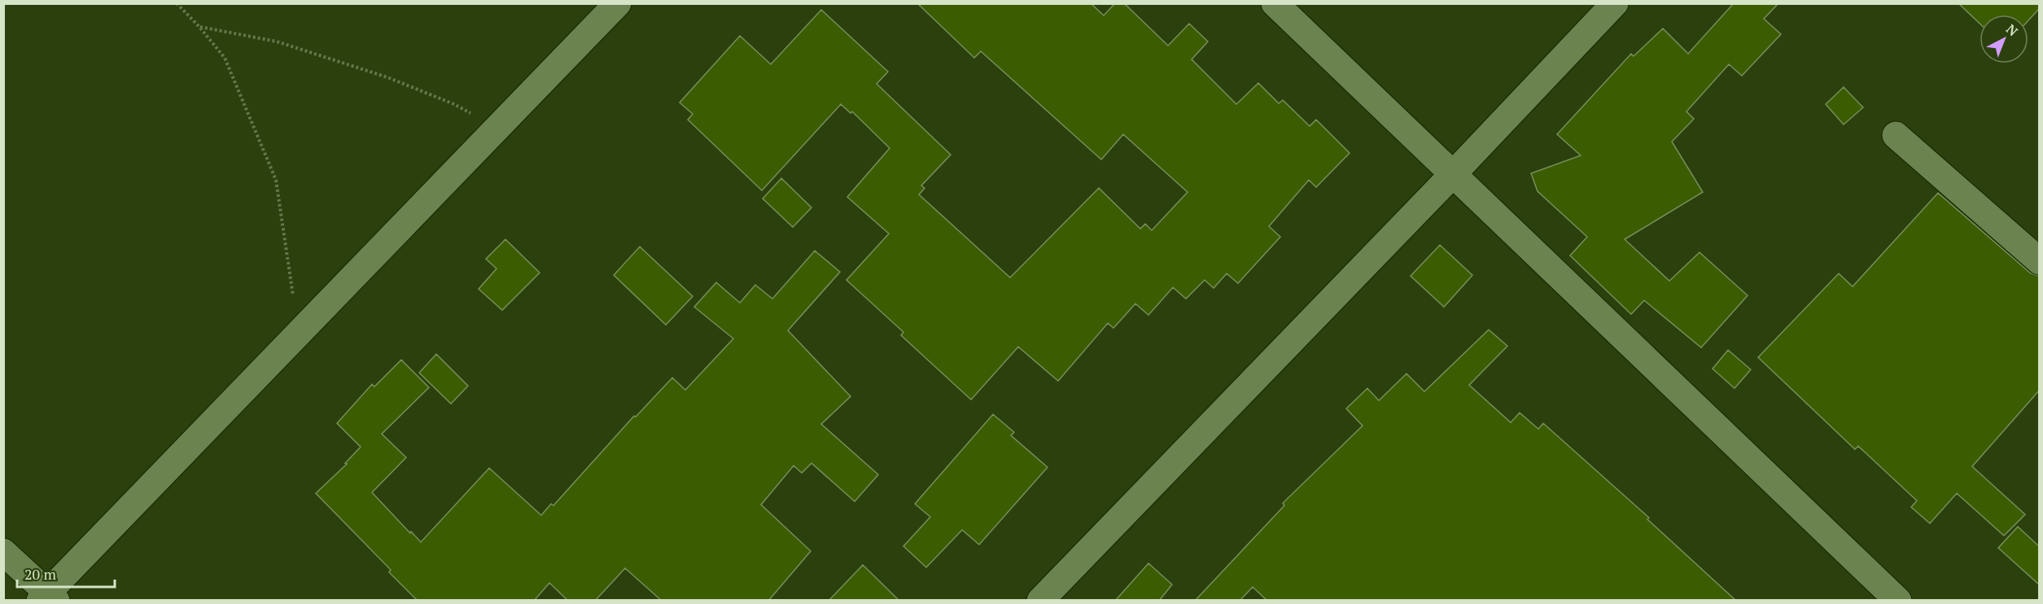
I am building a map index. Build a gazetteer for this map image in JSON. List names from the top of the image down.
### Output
{
  "scale_bar": "20 m",
  "north": "top right"
}
